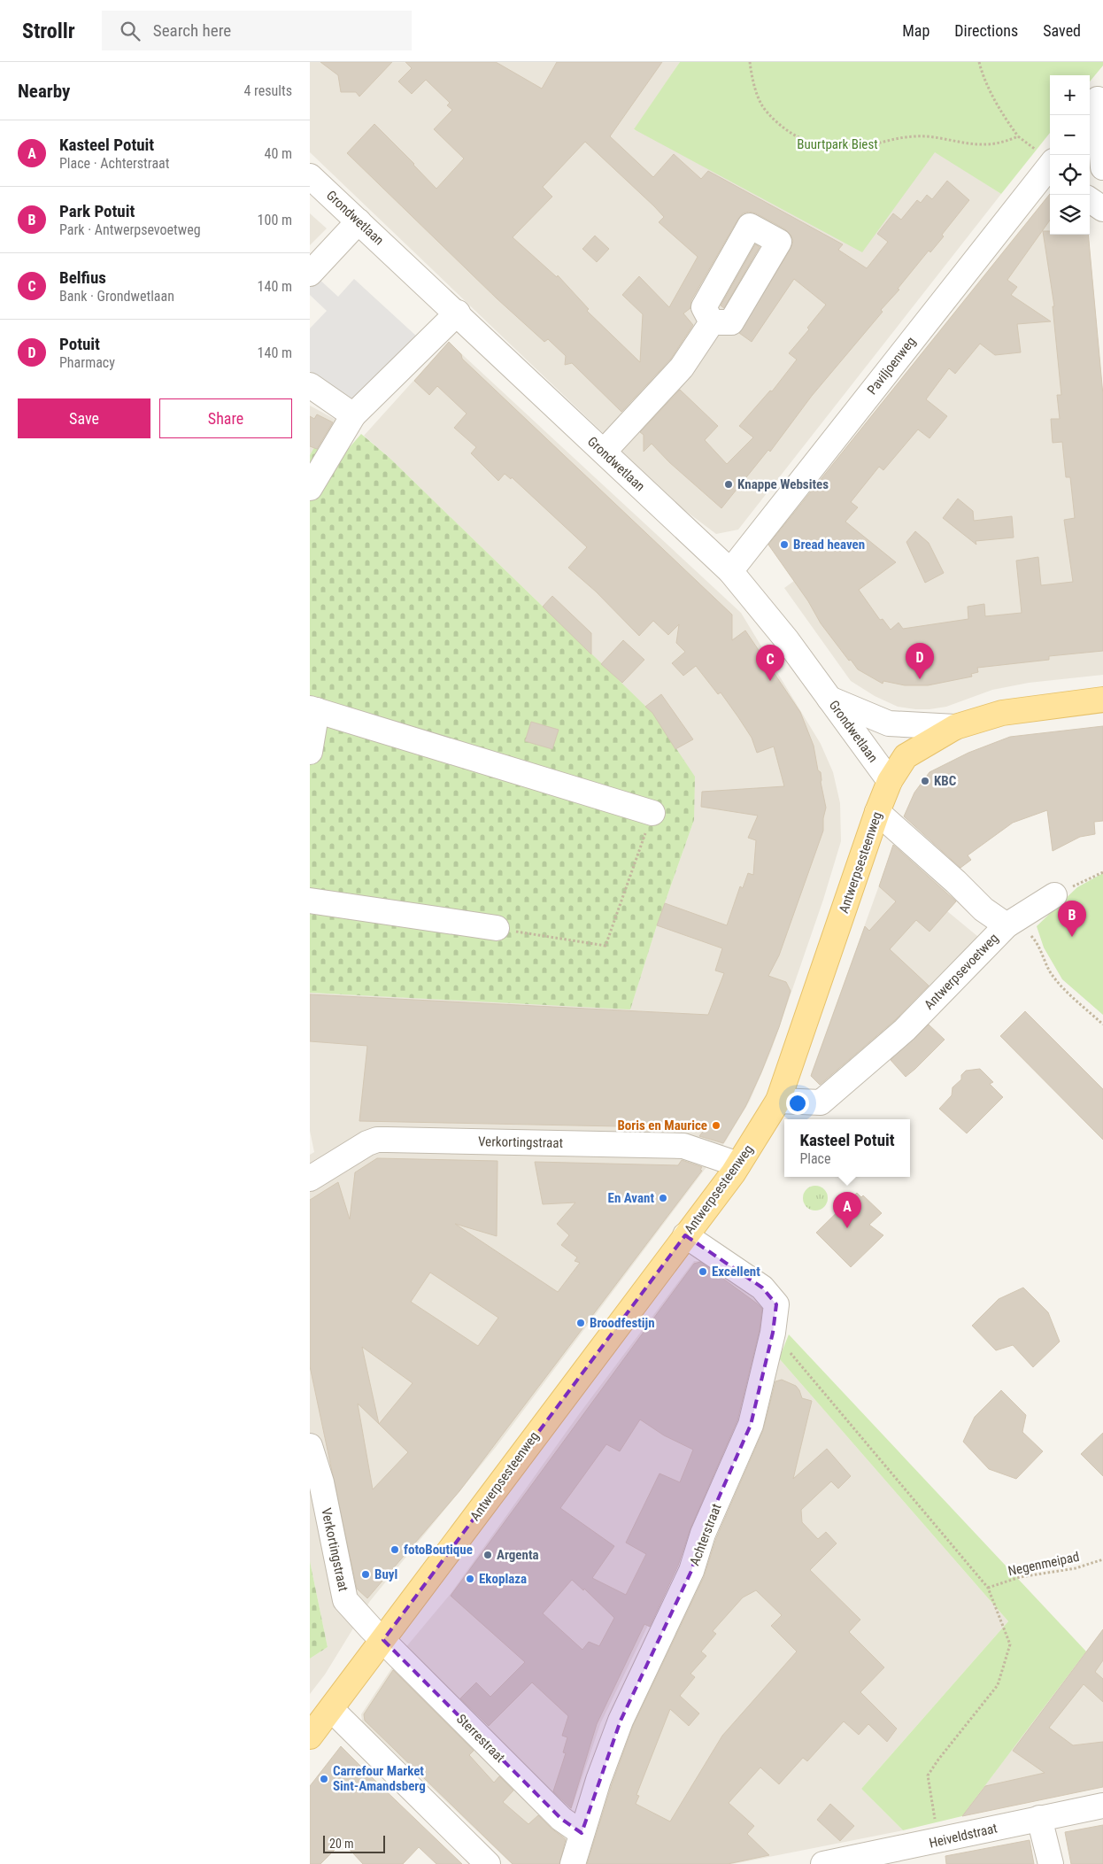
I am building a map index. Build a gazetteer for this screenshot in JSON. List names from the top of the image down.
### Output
{
  "streets": {
    "main road": ["Antwerpsesteenweg"],
    "street": [
      "Grondwetlaan",
      "Paviljoenweg",
      "Antwerpsevoetweg",
      "Verkortingstraat",
      "Achterstraat",
      "Sterrestraat",
      "Heiveldstraat"
    ],
    "path": ["Negenmeipad"]
  },
  "crossings": [
    ["Grondwetlaan", "Paviljoenweg"],
    ["Grondwetlaan", "Antwerpsesteenweg"],
    ["Antwerpsesteenweg", "Antwerpsevoetweg"],
    ["Antwerpsesteenweg", "Verkortingstraat"],
    ["Antwerpsesteenweg", "Achterstraat"],
    ["Antwerpsesteenweg", "Sterrestraat"],
    ["Verkortingstraat", "Sterrestraat"],
    ["Achterstraat", "Sterrestraat"]
  ],
  "parks": ["Buurtpark Biest"],
  "places": [
    "Knappe Websites",
    "Bread heaven",
    "KBC",
    "Boris en Maurice",
    "En Avant",
    "Excellent",
    "Broodfestijn",
    "fotoBoutique",
    "Argenta",
    "Buyl",
    "Ekoplaza",
    "Carrefour Market Sint-Amandsberg"
  ],
  "scale_bar": "20 m",
  "page": {
    "header": "Strollr",
    "search": "Search here",
    "nav": ["Map", "Directions", "Saved"],
    "heading": ["Nearby", "4 results"],
    "map_buttons": ["+", "−"],
    "list": [
      {
        "mark": "A",
        "name": "Kasteel Potuit",
        "note": "Place · Achterstraat",
        "value": "40 m"
      },
      {
        "mark": "B",
        "name": "Park Potuit",
        "note": "Park · Antwerpsevoetweg",
        "value": "100 m"
      },
      {
        "mark": "C",
        "name": "Belfius",
        "note": "Bank · Grondwetlaan",
        "value": "140 m"
      },
      {
        "mark": "D",
        "name": "Potuit",
        "note": "Pharmacy",
        "value": "140 m"
      }
    ],
    "buttons": ["Save", "Share"],
    "pins": [
      "D",
      "C",
      "B",
      "A"
    ],
    "popup": ["Kasteel Potuit", "Place"],
    "scale": "20 m"
  }
}
